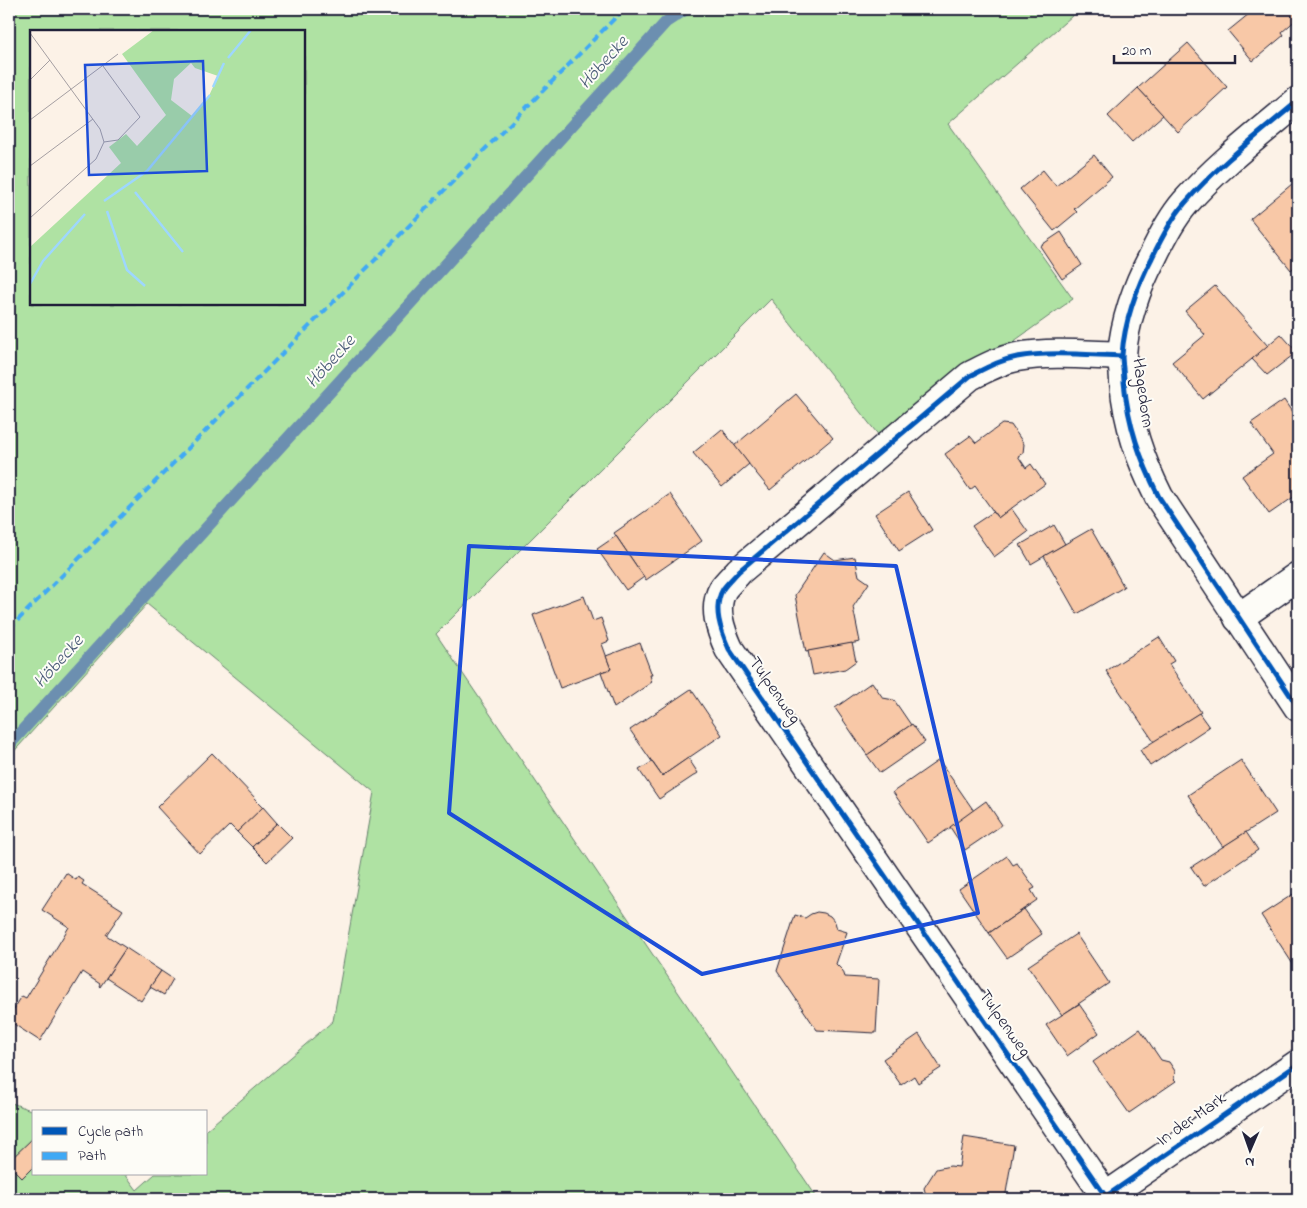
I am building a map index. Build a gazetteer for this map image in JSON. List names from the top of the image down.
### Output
{
  "streets": {
    "street": ["Hagedorn", "Tulpenweg", "In der Mark"]
  },
  "crossings": [
    ["Hagedorn", "Tulpenweg"],
    ["Tulpenweg", "In der Mark"]
  ],
  "water": ["Höbecke"],
  "legend": ["Cycle path", "Path"],
  "scale_bar": "20 m",
  "north": "bottom"
}
